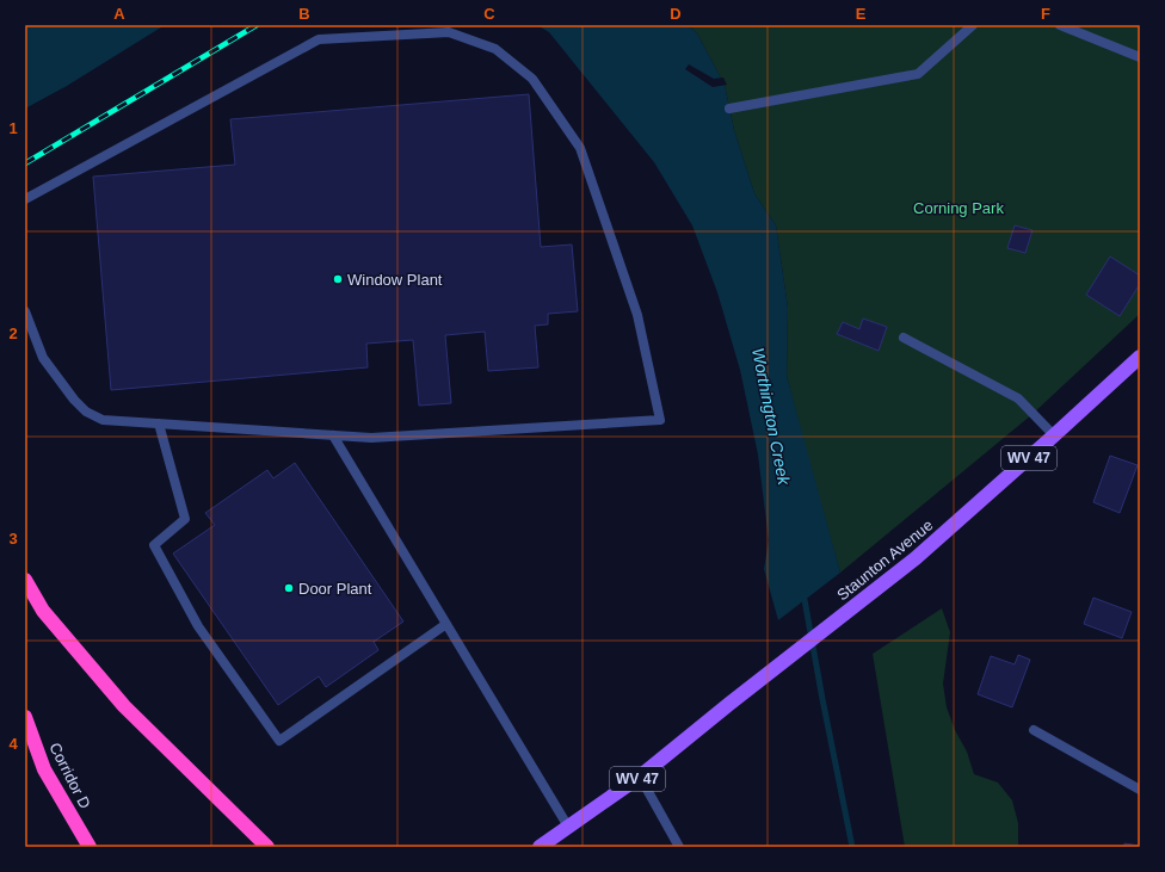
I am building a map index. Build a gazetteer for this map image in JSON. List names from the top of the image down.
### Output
{
  "streets": {
    "highway": ["Corridor D"],
    "main road": ["WV 47", "Staunton Avenue"]
  },
  "water": ["Worthington Creek"],
  "parks": ["Corning Park"],
  "places": ["Window Plant", "Door Plant"],
  "grid": {
    "columns": [
      "A",
      "B",
      "C",
      "D",
      "E",
      "F"
    ],
    "rows": [
      "1",
      "2",
      "3",
      "4"
    ]
  }
}
